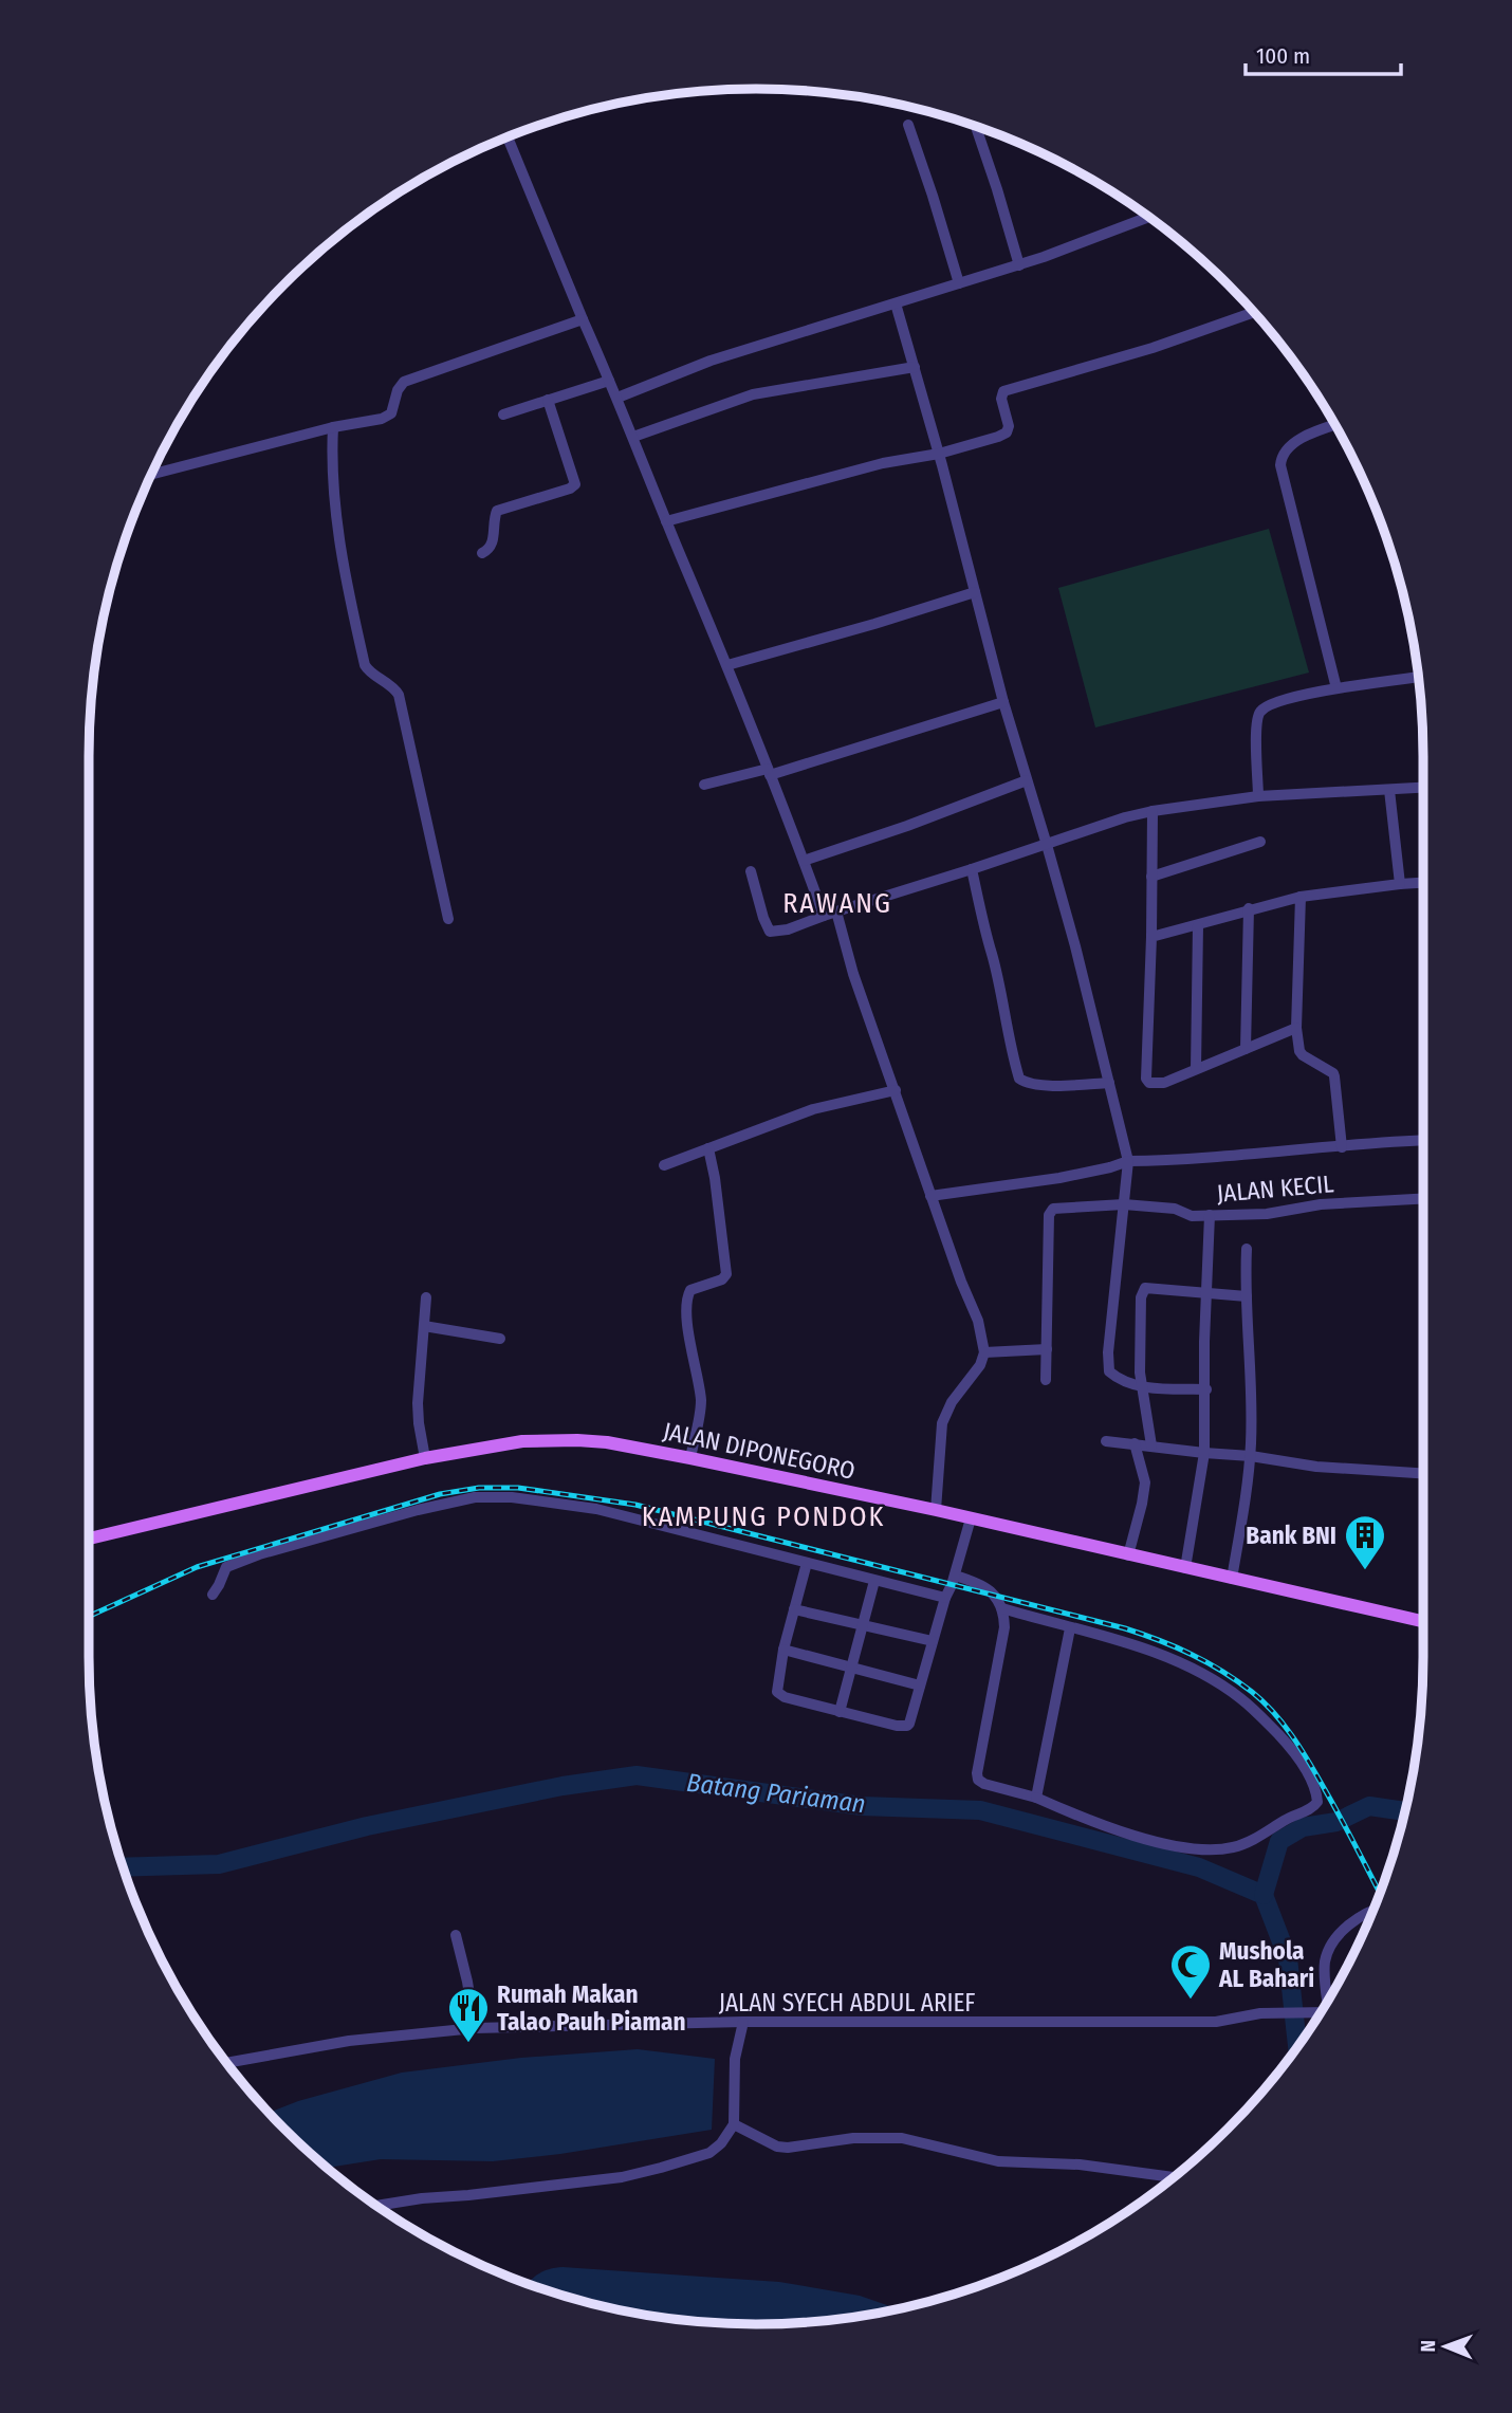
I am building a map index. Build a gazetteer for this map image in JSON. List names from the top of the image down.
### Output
{
  "streets": {
    "main road": ["JALAN DIPONEGORO"],
    "street": ["JALAN KECIL", "JALAN SYECH ABDUL ARIEF"]
  },
  "districts": ["RAWANG", "KAMPUNG PONDOK"],
  "water": ["Batang Pariaman"],
  "places": {
    "building": ["Bank BNI"],
    "mosque": ["Mushola AL Bahari"],
    "restaurant": ["Rumah Makan Talao Pauh Piaman"]
  },
  "scale_bar": "100 m",
  "north": "left"
}
